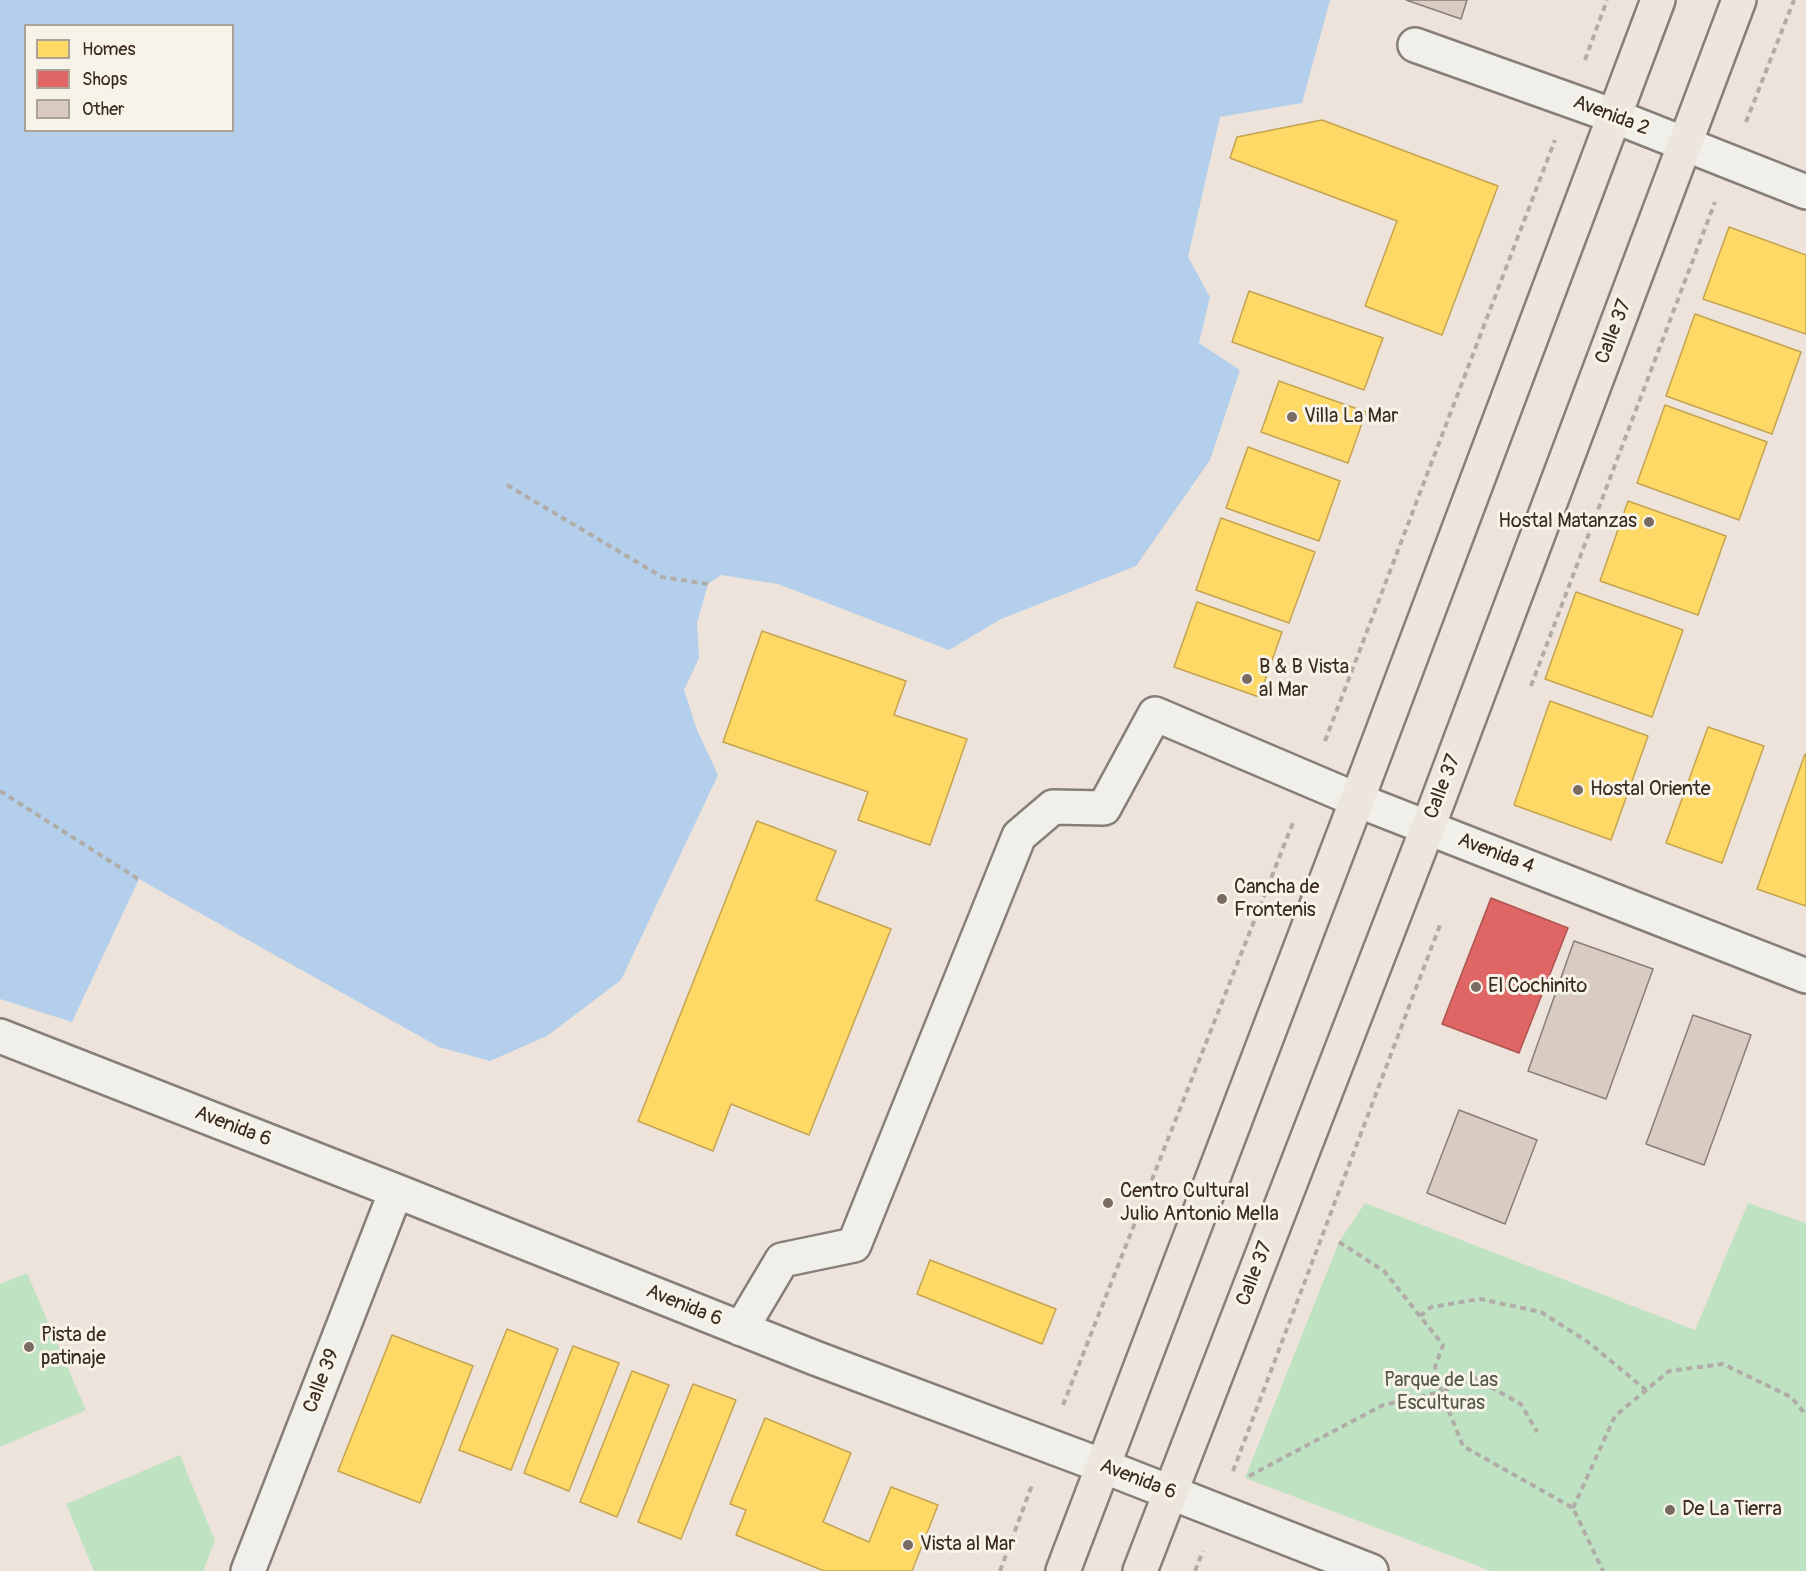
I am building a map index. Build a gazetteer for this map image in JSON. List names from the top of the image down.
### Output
{
  "streets": {
    "main road": ["Calle 37"],
    "street": [
      "Avenida 2",
      "Avenida 4",
      "Avenida 6",
      "Calle 39"
    ]
  },
  "crossings": [
    ["Avenida 2", "Calle 37"],
    ["Calle 37", "Avenida 4"],
    ["Calle 37", "Avenida 6"],
    ["Avenida 4", "Avenida 6"],
    ["Avenida 6", "Calle 39"]
  ],
  "parks": ["Parque de Las Esculturas"],
  "places": [
    "Villa La Mar",
    "Hostal Matanzas",
    "B & B Vista al Mar",
    "Hostal Oriente",
    "Cancha de Frontenis",
    "El Cochinito",
    "Centro Cultural Julio Antonio Mella",
    "Pista de patinaje",
    "De La Tierra",
    "Vista al Mar"
  ],
  "legend": ["Homes", "Shops", "Other"]
}
